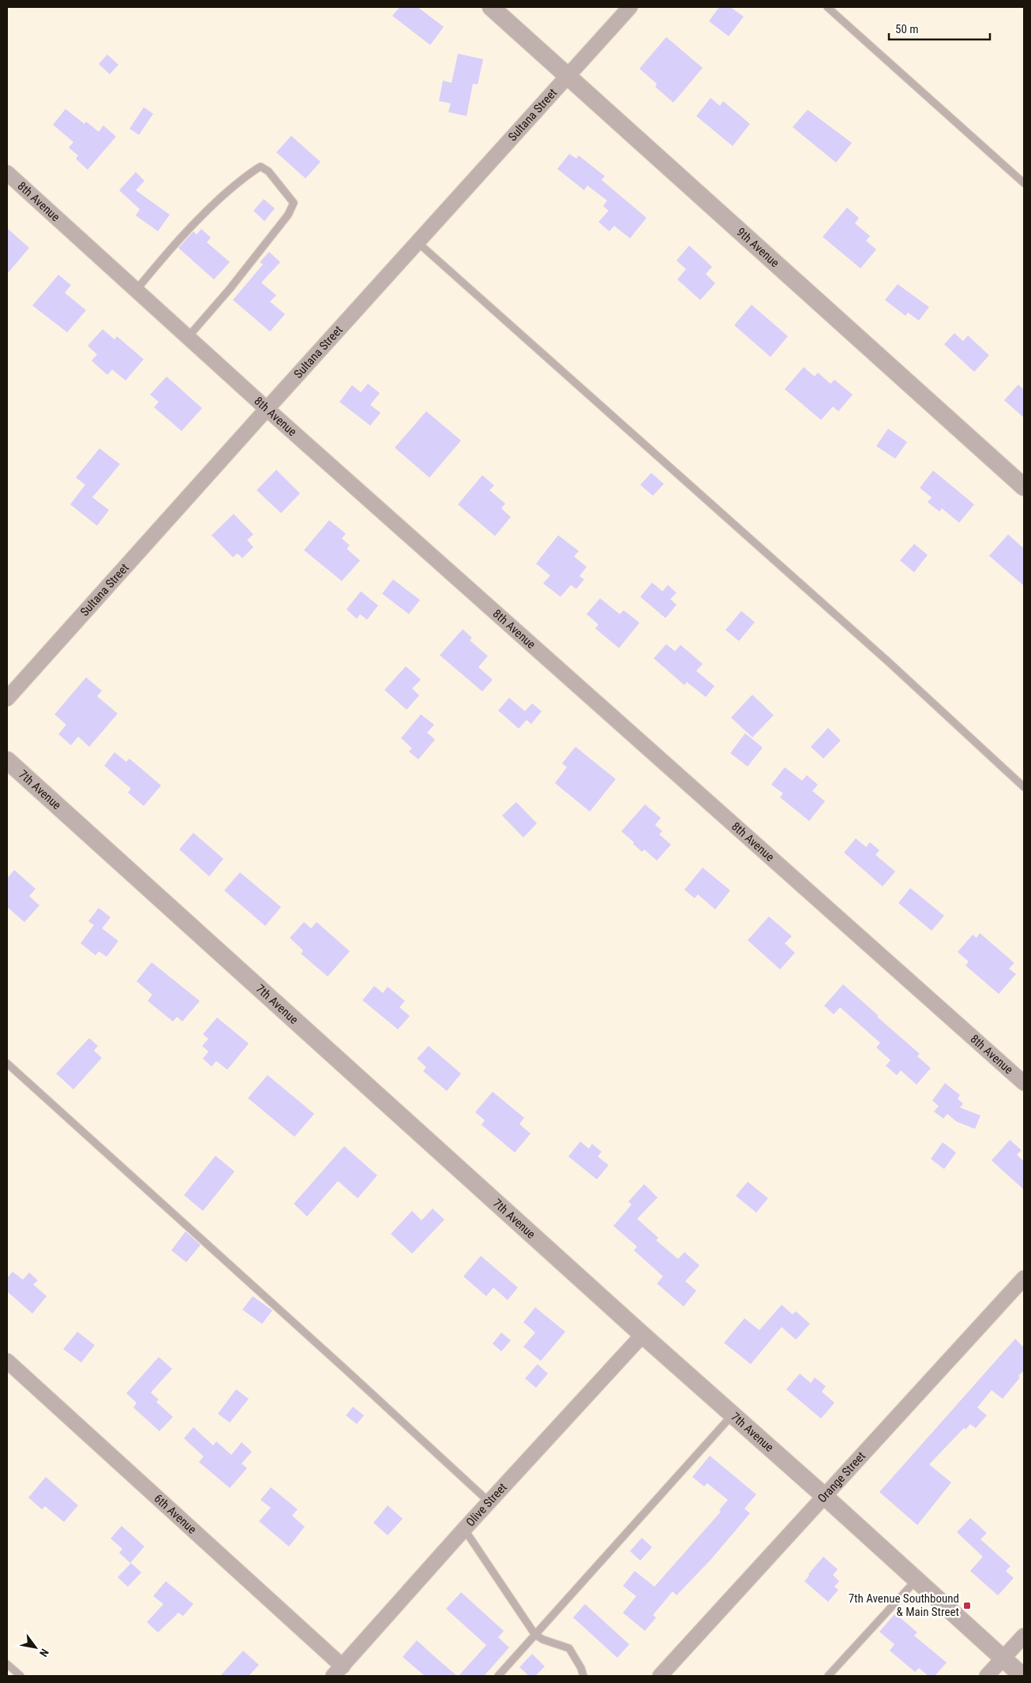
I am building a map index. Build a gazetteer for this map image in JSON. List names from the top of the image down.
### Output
{
  "streets": {
    "street": [
      "Sultana Street",
      "8th Avenue",
      "9th Avenue",
      "7th Avenue",
      "Orange Street",
      "Olive Street",
      "6th Avenue"
    ]
  },
  "crossings": [
    ["Sultana Street", "8th Avenue"],
    ["Sultana Street", "9th Avenue"],
    ["7th Avenue", "Orange Street"],
    ["7th Avenue", "Olive Street"],
    ["Olive Street", "6th Avenue"]
  ],
  "places": {
    "transit": ["7th Avenue Southbound & Main Street"]
  },
  "scale_bar": "50 m",
  "north": "bottom right"
}
